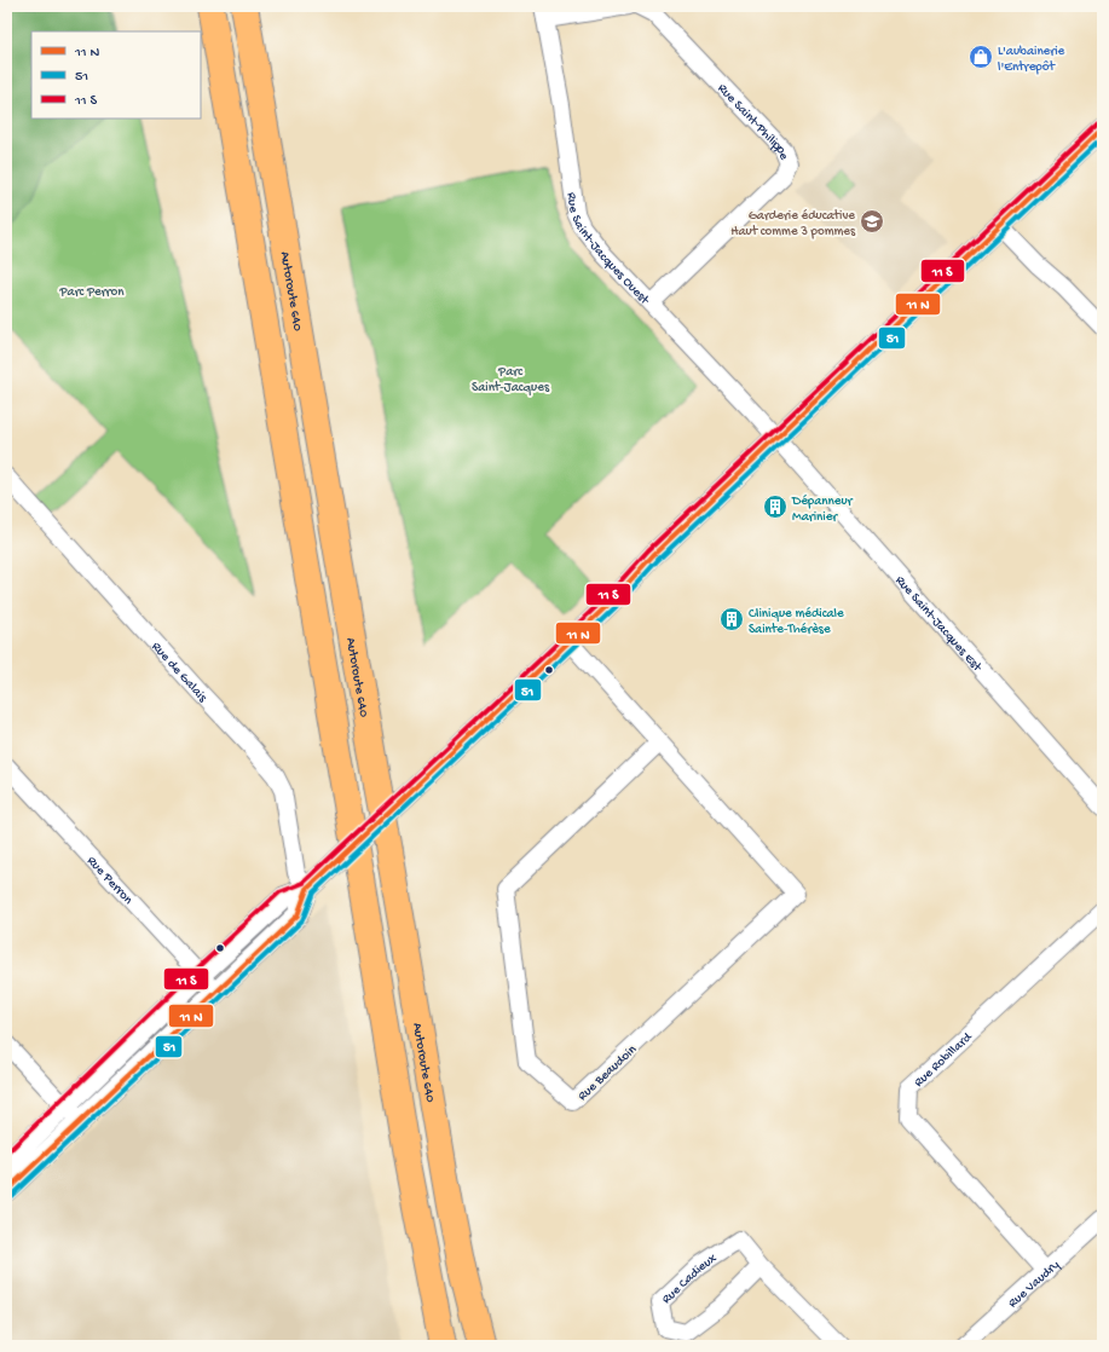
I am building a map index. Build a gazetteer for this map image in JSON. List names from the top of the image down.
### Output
{
  "streets": {
    "highway": ["Autoroute 640"],
    "street": [
      "Rue Saint-Philippe",
      "Rue Saint-Jacques Ouest",
      "Rue Saint-Jacques Est",
      "Rue de Galais",
      "Rue Perron",
      "Rue Robillard",
      "Rue Beaudoin",
      "Rue Cadieux",
      "Rue Vaudry"
    ]
  },
  "crossings": [
    ["Rue Saint-Philippe", "Rue Saint-Jacques Ouest"],
    ["Rue Saint-Jacques Ouest", "Rue Saint-Jacques Est"],
    ["Rue Robillard", "Rue Vaudry"]
  ],
  "parks": ["Parc Perron", "Parc Saint-Jacques"],
  "places": {
    "shop": ["L'aubainerie l'Entrepôt"],
    "school or university": ["Garderie éducative Haut comme 3 pommes"],
    "building": ["Dépanneur Marinier", "Clinique médicale Sainte-Thérèse"]
  },
  "lines": ["transit line 51"],
  "legend": ["11 N", "51", "11 S"]
}
